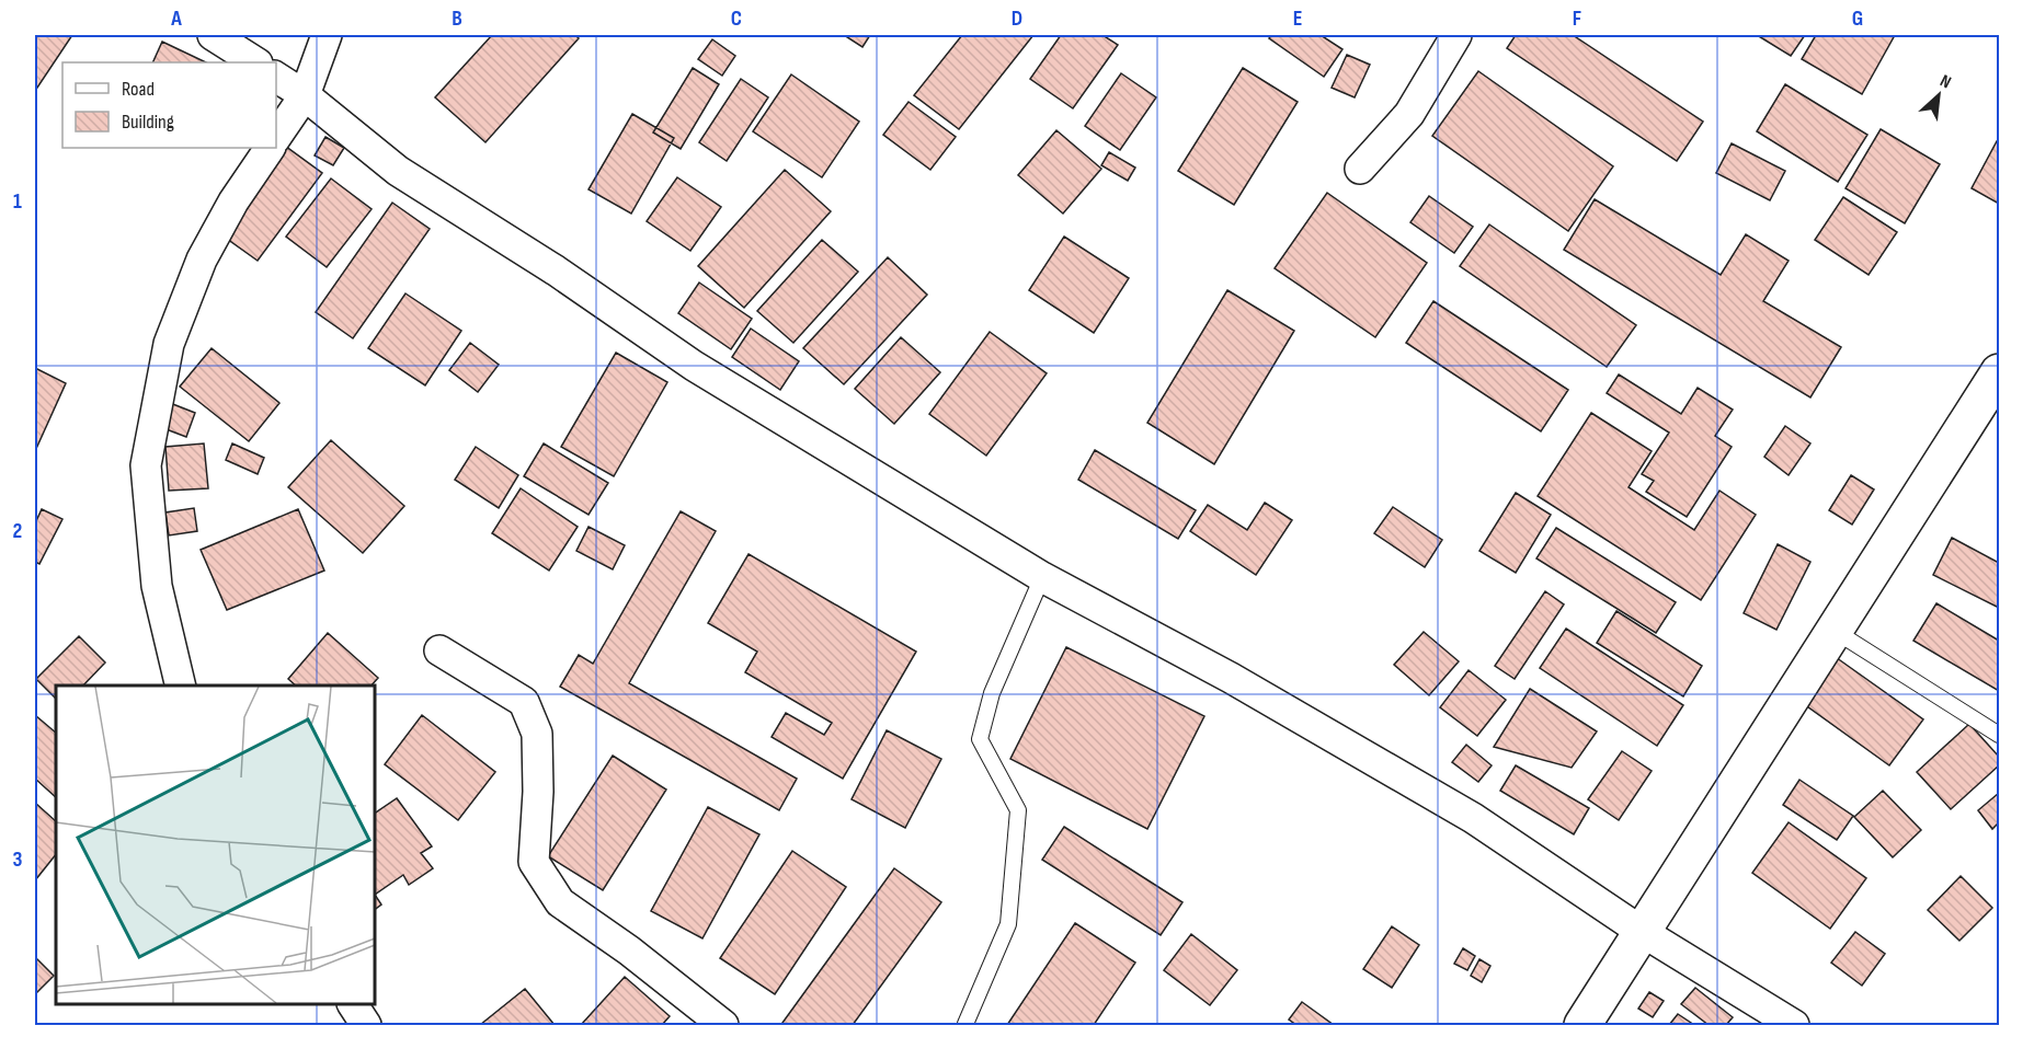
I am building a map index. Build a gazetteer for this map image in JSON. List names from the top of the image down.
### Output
{
  "legend": ["Road", "Building"],
  "north": "top right",
  "grid": {
    "columns": [
      "A",
      "B",
      "C",
      "D",
      "E",
      "F",
      "G"
    ],
    "rows": ["1", "2", "3"]
  }
}
